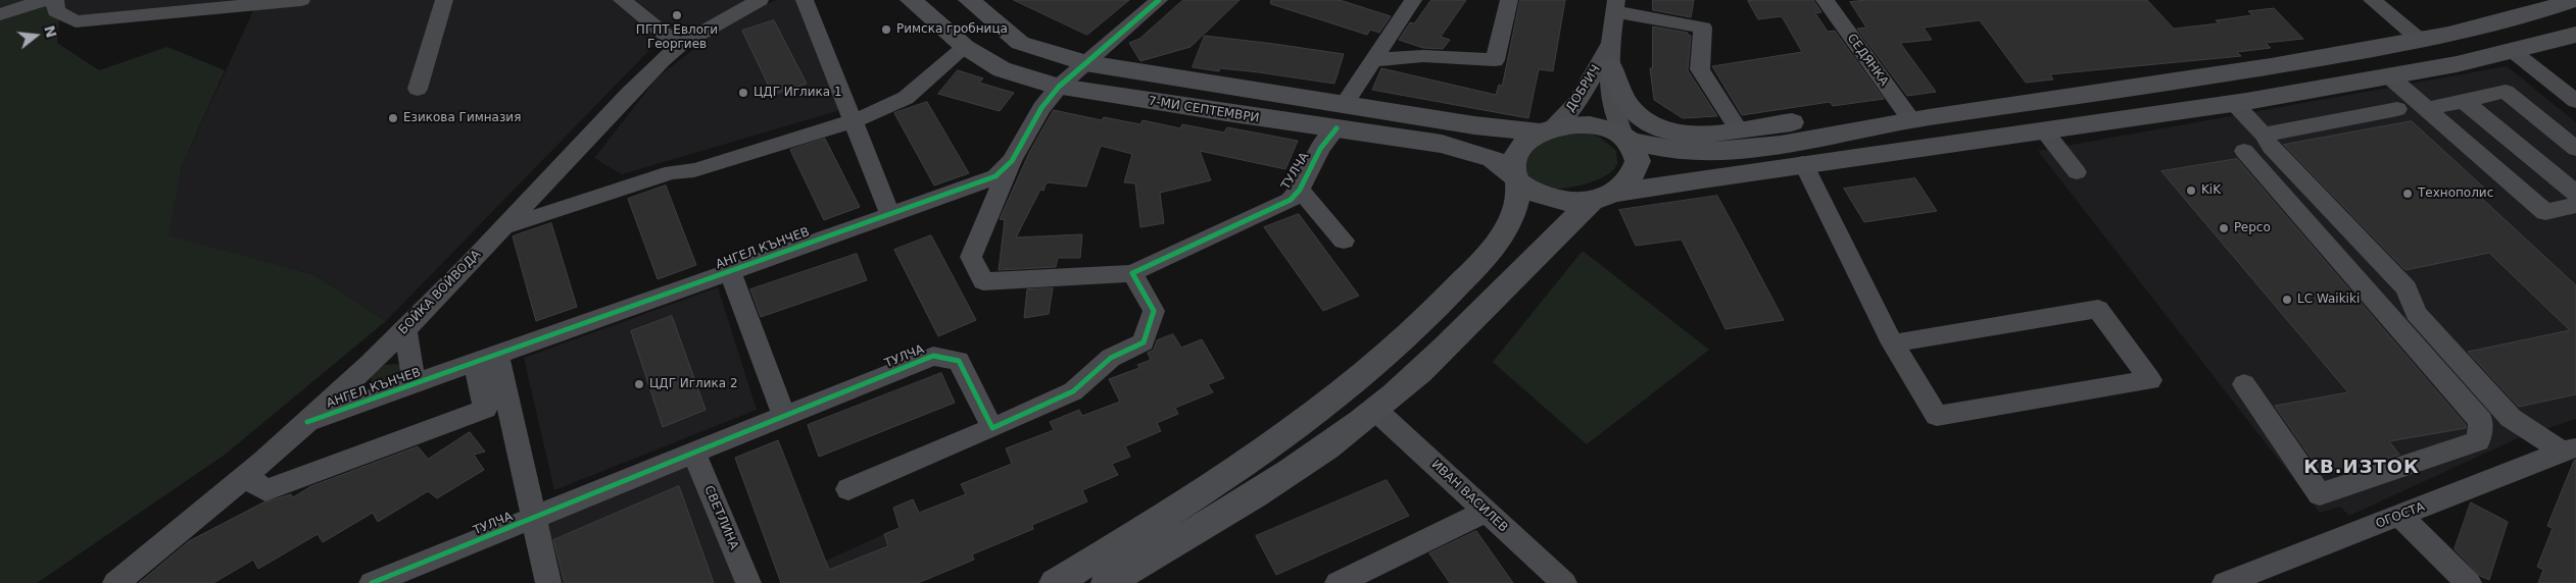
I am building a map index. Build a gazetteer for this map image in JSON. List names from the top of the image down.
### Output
{
  "streets": {
    "main road": ["7-МИ СЕПТЕМВРИ"],
    "street": [
      "СЕДЯНКА",
      "ДОБРИЧ",
      "ТУЛЧА",
      "АНГЕЛ КЪНЧЕВ",
      "БОЙКА ВОЙВОДА",
      "ИВАН ВАСИЛЕВ",
      "ОГОСТА",
      "СВЕТЛИНА"
    ]
  },
  "crossings": [
    ["ДОБРИЧ", "7-МИ СЕПТЕМВРИ"],
    ["7-МИ СЕПТЕМВРИ", "ТУЛЧА"],
    ["7-МИ СЕПТЕМВРИ", "АНГЕЛ КЪНЧЕВ"],
    ["ТУЛЧА", "АНГЕЛ КЪНЧЕВ"],
    ["ТУЛЧА", "СВЕТЛИНА"],
    ["АНГЕЛ КЪНЧЕВ", "БОЙКА ВОЙВОДА"]
  ],
  "districts": ["КВ.ИЗТОК"],
  "places": [
    "ПГПТ Евлоги Георгиев",
    "Римска гробница",
    "ЦДГ Иглика 1",
    "Езикова Гимназия",
    "KiK",
    "Технополис",
    "Pepco",
    "LC Waikiki",
    "ЦДГ Иглика 2"
  ],
  "north": "right"
}
